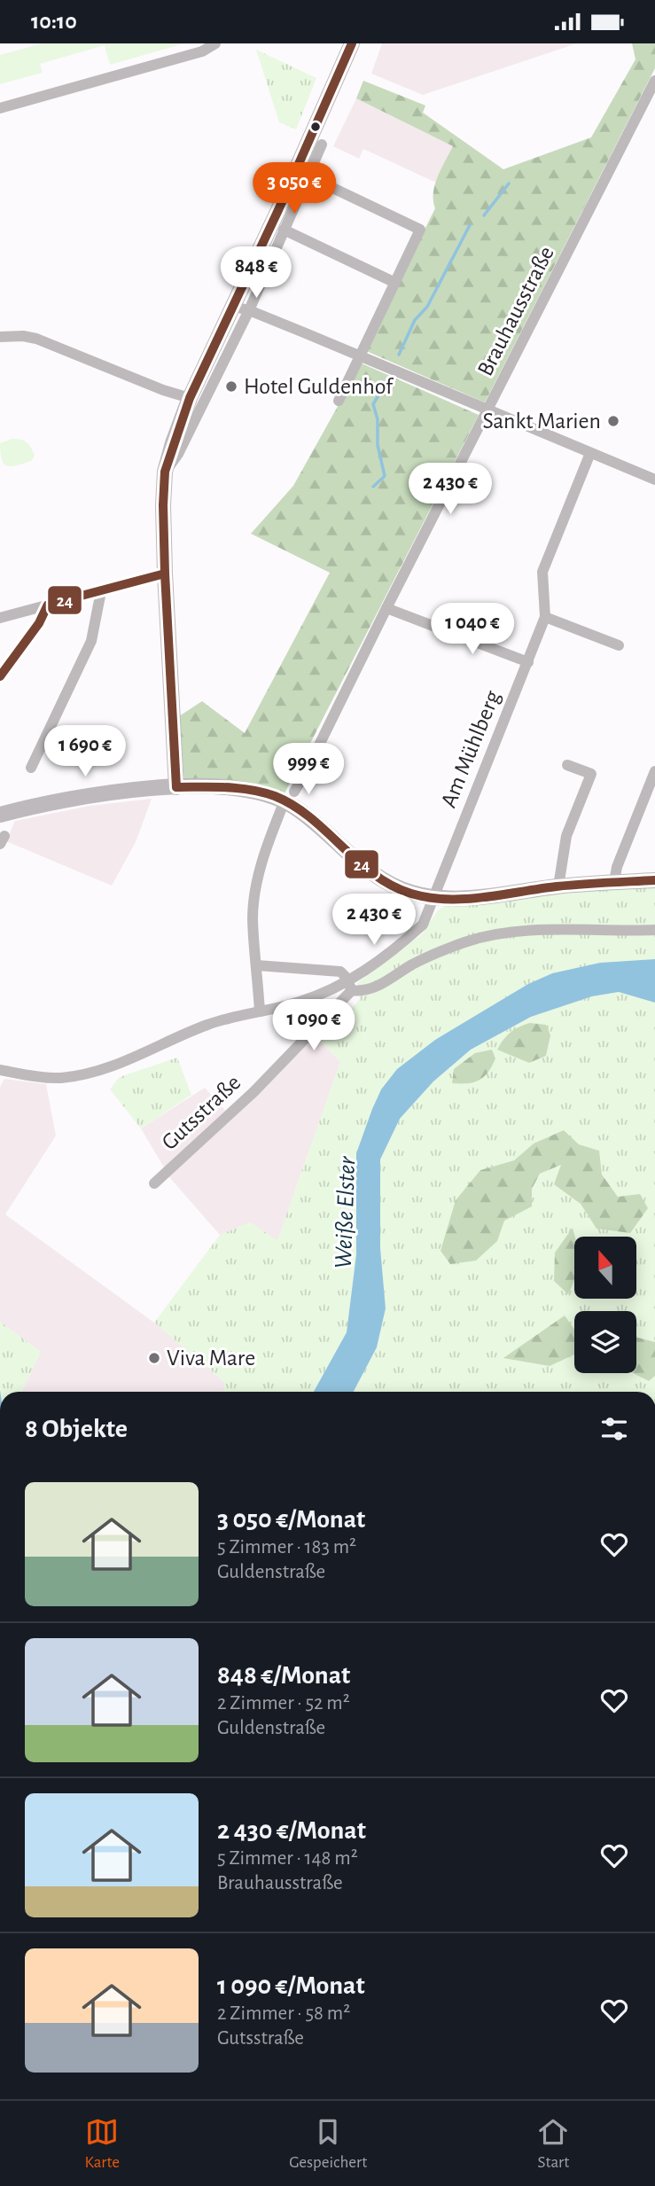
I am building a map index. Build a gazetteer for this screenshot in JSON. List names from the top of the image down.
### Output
{
  "streets": {
    "street": ["Brauhausstraße", "Am Mühlberg", "Gutsstraße"]
  },
  "crossings": [
    ["Am Mühlberg", "Gutsstraße"]
  ],
  "water": ["Weiße Elster"],
  "places": ["Hotel Guldenhof", "Sankt Marien", "Viva Mare"],
  "lines": ["transit line 24"],
  "north": "top",
  "page": {
    "status": "10:10",
    "price": [
      "3 050 €",
      "848 €",
      "2 430 €",
      "1 040 €",
      "1 690 €",
      "999 €",
      "2 430 €",
      "1 090 €"
    ],
    "heading": "8 Objekte",
    "list": [
      {
        "name": "3 050 €/Monat",
        "note": "5 Zimmer · 183 m² · Guldenstraße"
      },
      {
        "name": "848 €/Monat",
        "note": "2 Zimmer · 52 m² · Guldenstraße"
      },
      {
        "name": "2 430 €/Monat",
        "note": "5 Zimmer · 148 m² · Brauhausstraße"
      },
      {
        "name": "1 090 €/Monat",
        "note": "2 Zimmer · 58 m² · Gutsstraße"
      }
    ],
    "tabs": ["Karte", "Gespeichert", "Start"]
  }
}
